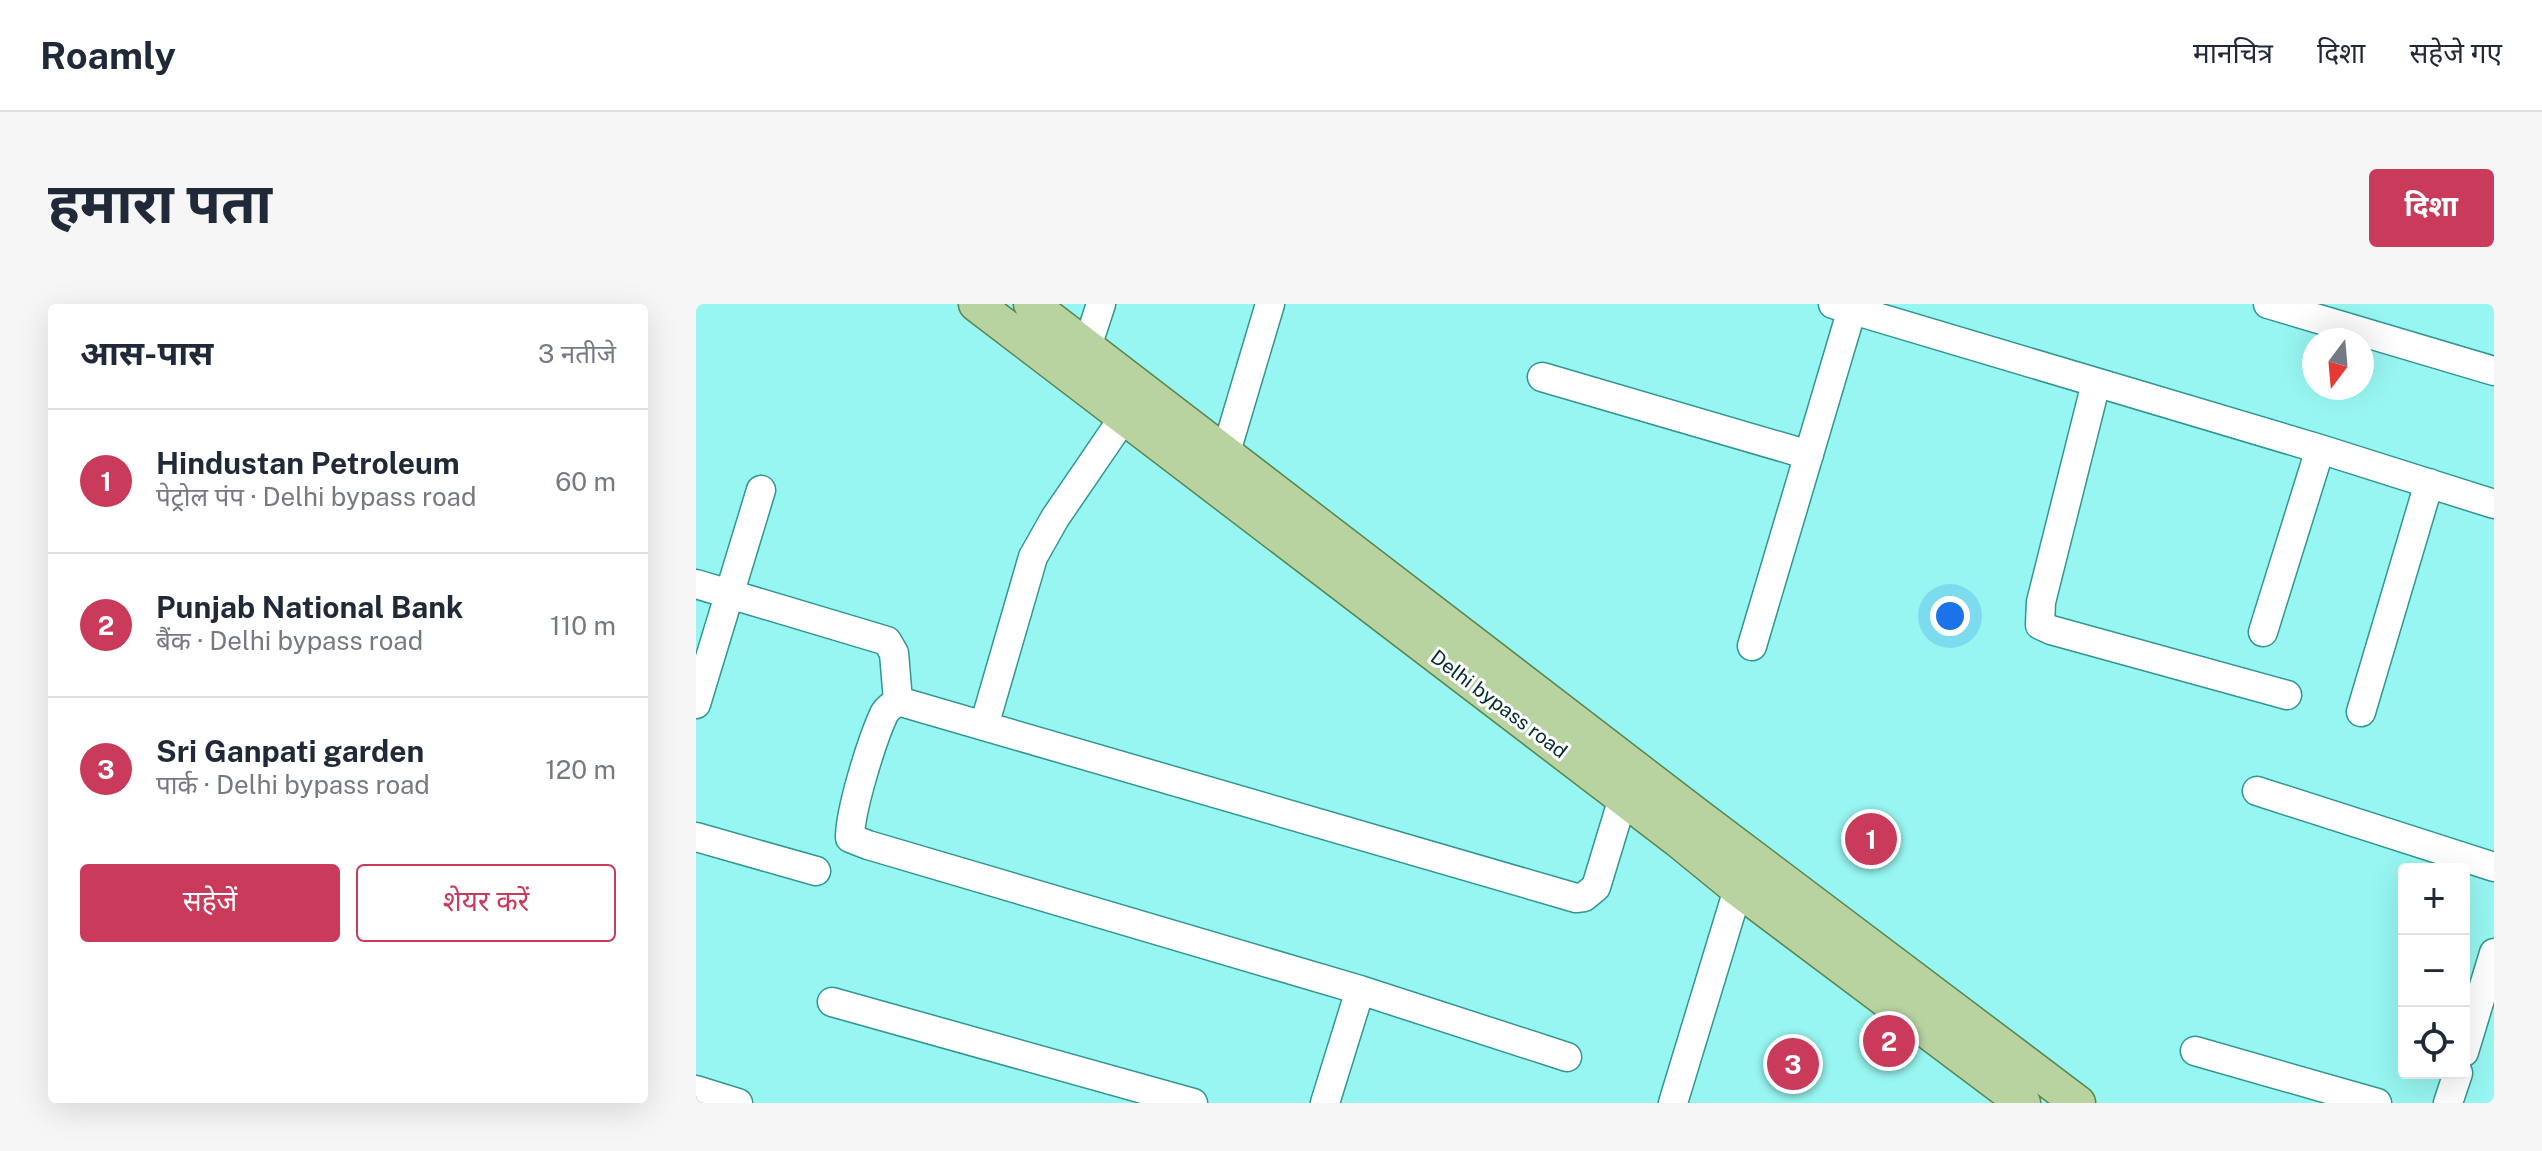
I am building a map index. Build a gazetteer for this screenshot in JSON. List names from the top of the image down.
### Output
{
  "streets": {
    "main road": ["Delhi bypass road"]
  },
  "north": "bottom",
  "page": {
    "header": "Roamly",
    "nav": ["मानचित्र", "दिशा", "सहेजे गए"],
    "buttons": [
      "दिशा",
      ["सहेजें", "शेयर करें"]
    ],
    "title": "हमारा पता",
    "heading": ["आस-पास", "3 नतीजे"],
    "list": [
      {
        "mark": "1",
        "name": "Hindustan Petroleum",
        "note": "पेट्रोल पंप · Delhi bypass road",
        "value": "60 m"
      },
      {
        "mark": "2",
        "name": "Punjab National Bank",
        "note": "बैंक · Delhi bypass road",
        "value": "110 m"
      },
      {
        "mark": "3",
        "name": "Sri Ganpati garden",
        "note": "पार्क · Delhi bypass road",
        "value": "120 m"
      }
    ],
    "pins": ["1", "2", "3"],
    "map_buttons": ["+", "−"]
  }
}
